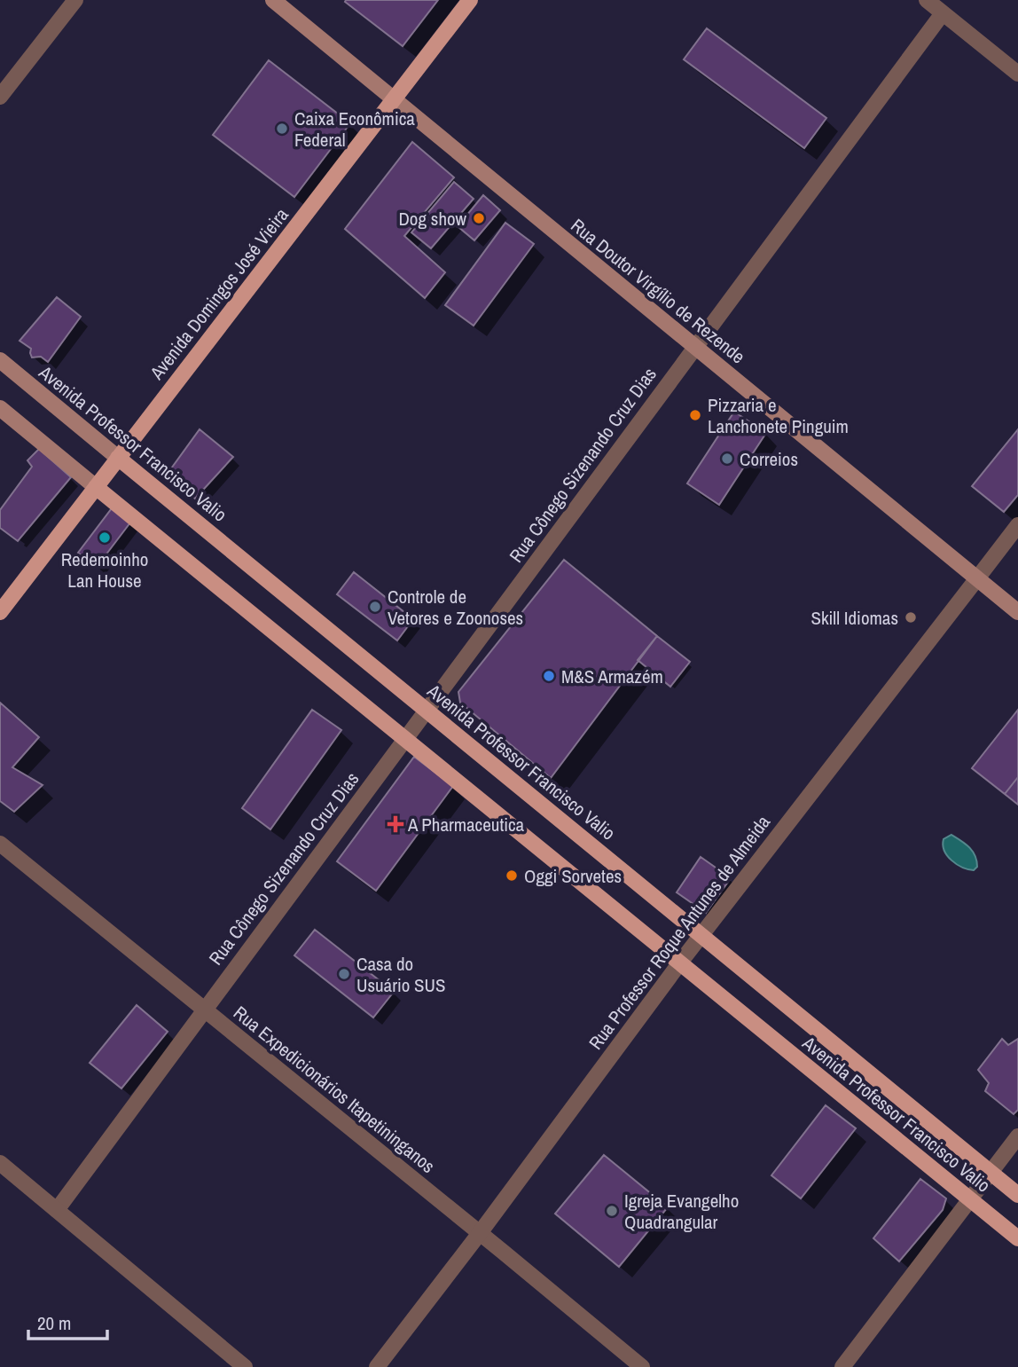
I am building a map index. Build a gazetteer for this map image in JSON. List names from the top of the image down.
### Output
{
  "streets": {
    "main road": ["Rua Doutor Virgílio de Rezende", "Avenida Domingos José Vieira", "Avenida Professor Francisco Valio"],
    "street": ["Rua Cônego Sizenando Cruz Dias", "Rua Professor Roque Antunes de Almeida", "Rua Expedicionários Itapetininganos"]
  },
  "crossings": [
    ["Rua Doutor Virgílio de Rezende", "Avenida Domingos José Vieira"],
    ["Rua Doutor Virgílio de Rezende", "Rua Cônego Sizenando Cruz Dias"],
    ["Rua Doutor Virgílio de Rezende", "Rua Professor Roque Antunes de Almeida"],
    ["Avenida Domingos José Vieira", "Avenida Professor Francisco Valio"],
    ["Avenida Professor Francisco Valio", "Rua Cônego Sizenando Cruz Dias"],
    ["Avenida Professor Francisco Valio", "Rua Professor Roque Antunes de Almeida"],
    ["Rua Cônego Sizenando Cruz Dias", "Rua Expedicionários Itapetininganos"],
    ["Rua Professor Roque Antunes de Almeida", "Rua Expedicionários Itapetininganos"]
  ],
  "places": {
    "other": [
      "Caixa Econômica Federal",
      "Dog show",
      "Pizzaria e Lanchonete Pinguim",
      "Correios",
      "Redemoinho Lan House",
      "Controle de Vetores e Zoonoses",
      "Skill Idiomas",
      "M&S Armazém",
      "Oggi Sorvetes",
      "Casa do Usuário SUS",
      "Igreja Evangelho Quadrangular"
    ],
    "health": ["A Pharmaceutica"]
  },
  "scale_bar": "20 m"
}
